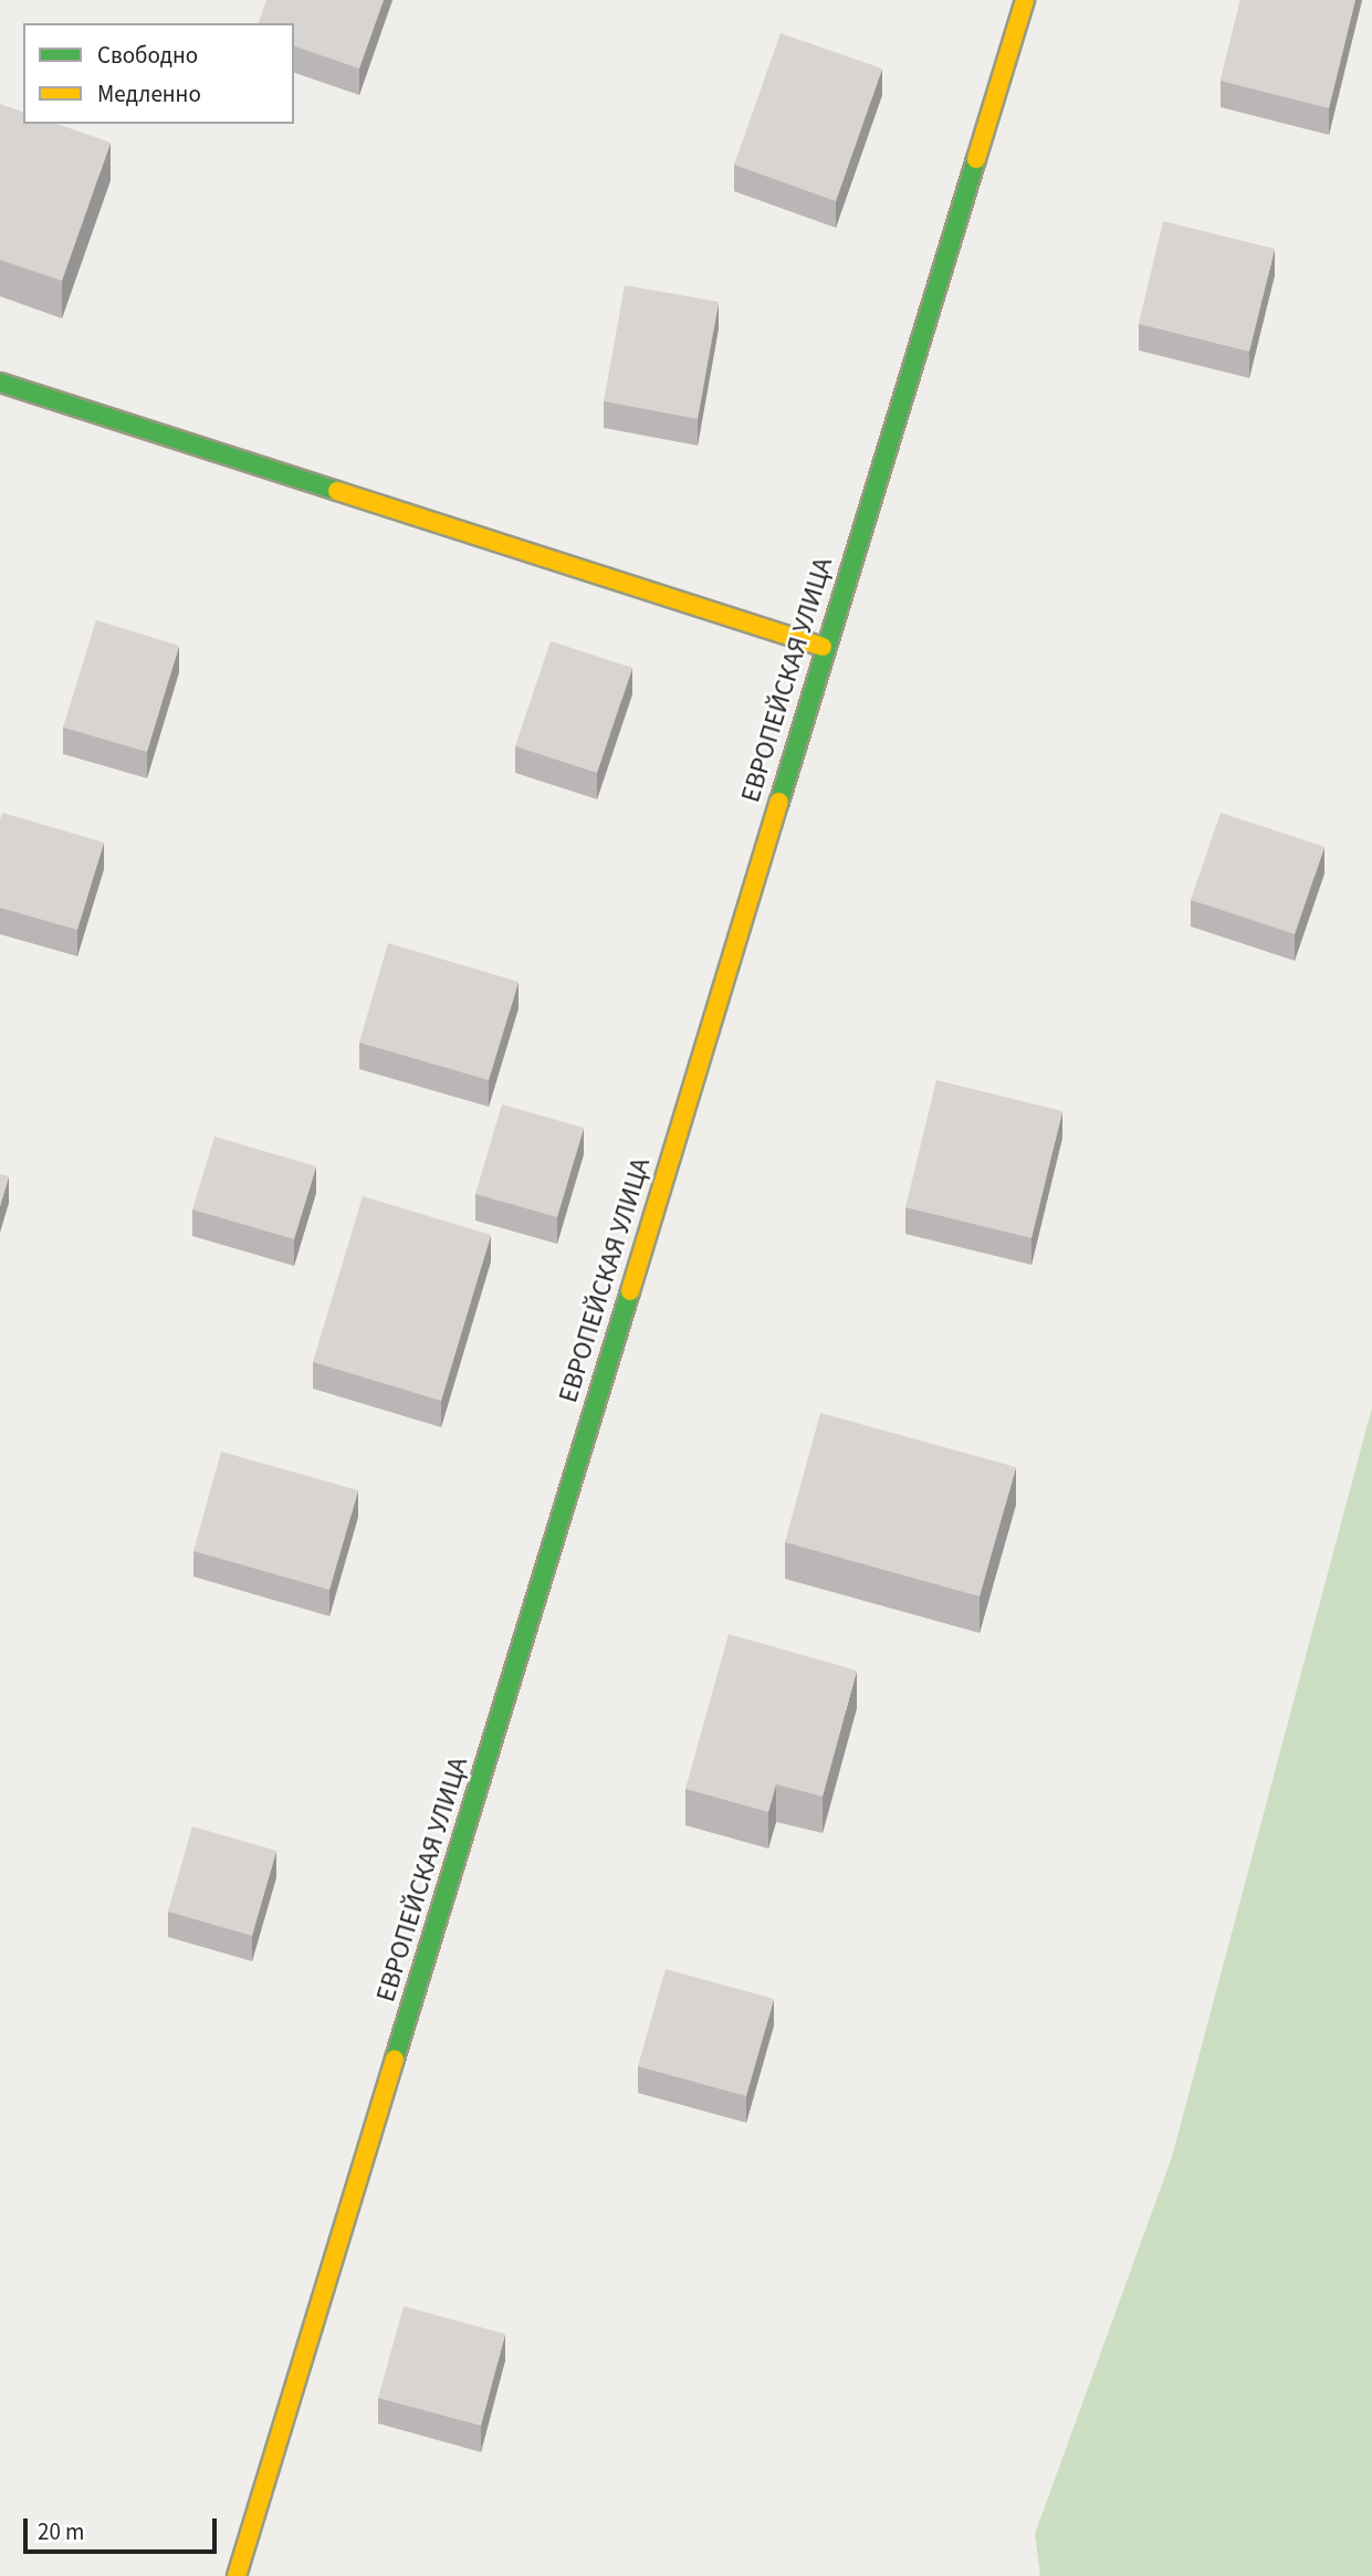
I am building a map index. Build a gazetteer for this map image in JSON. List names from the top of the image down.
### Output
{
  "streets": {
    "street": ["ЕВРОПЕЙСКАЯ УЛИЦА"]
  },
  "legend": ["Свободно", "Медленно"],
  "scale_bar": "20 m"
}
